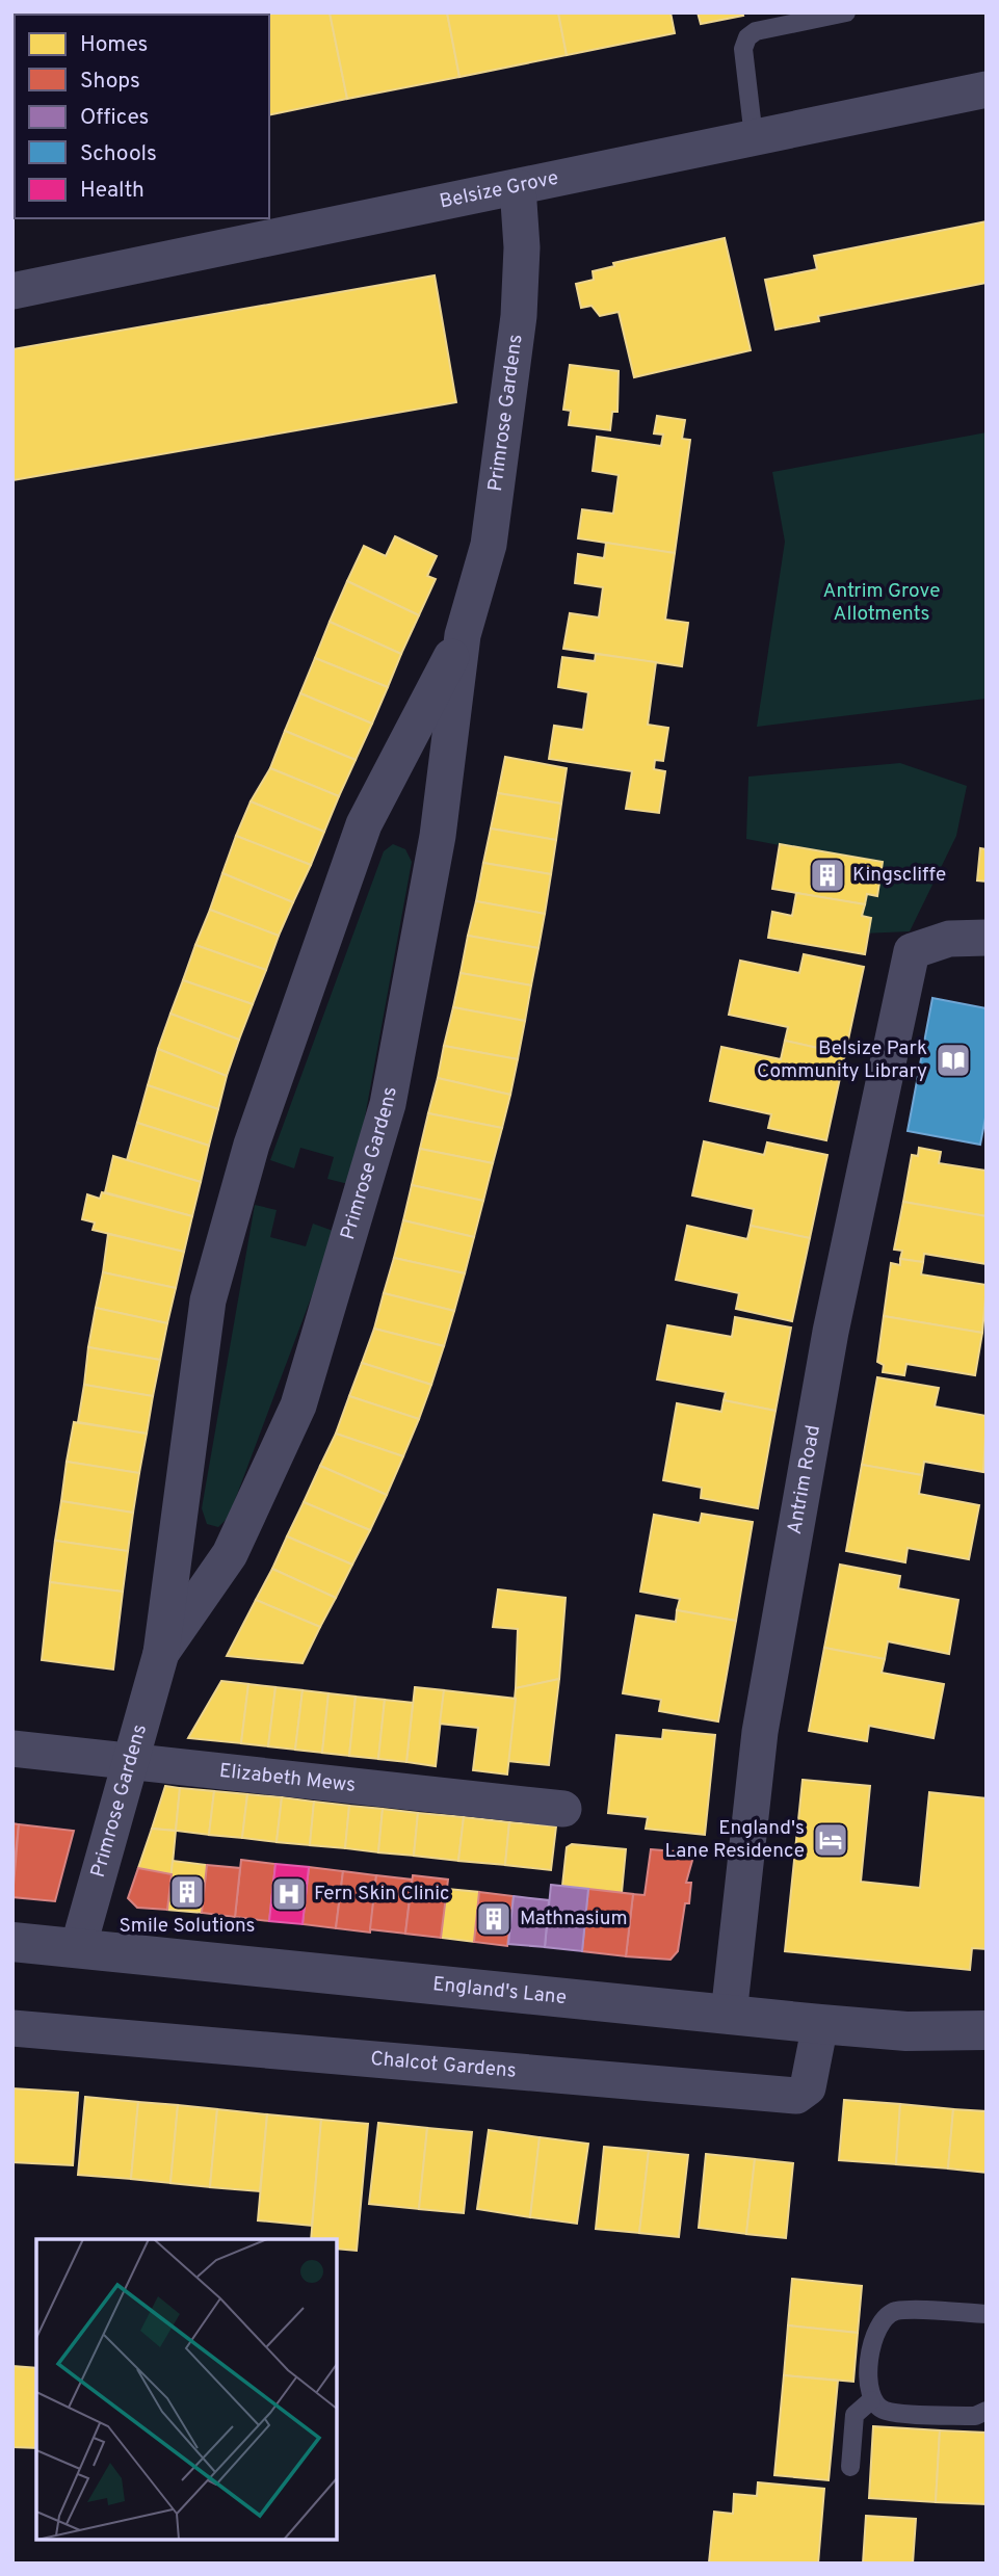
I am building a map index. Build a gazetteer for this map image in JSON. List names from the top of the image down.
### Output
{
  "streets": {
    "street": [
      "Belsize Grove",
      "Primrose Gardens",
      "Antrim Road",
      "Elizabeth Mews",
      "England's Lane",
      "Chalcot Gardens"
    ]
  },
  "crossings": [
    ["Belsize Grove", "Primrose Gardens"],
    ["Primrose Gardens", "Elizabeth Mews"],
    ["Primrose Gardens", "England's Lane"],
    ["Antrim Road", "England's Lane"],
    ["England's Lane", "Chalcot Gardens"]
  ],
  "parks": ["Antrim Grove Allotments"],
  "places": {
    "building": ["Kingscliffe", "Smile Solutions", "Mathnasium"],
    "library": ["Belsize Park Community Library"],
    "hotel": ["England's Lane Residence"],
    "hospital": ["Fern Skin Clinic"]
  },
  "legend": [
    "Homes",
    "Shops",
    "Offices",
    "Schools",
    "Health"
  ]
}
